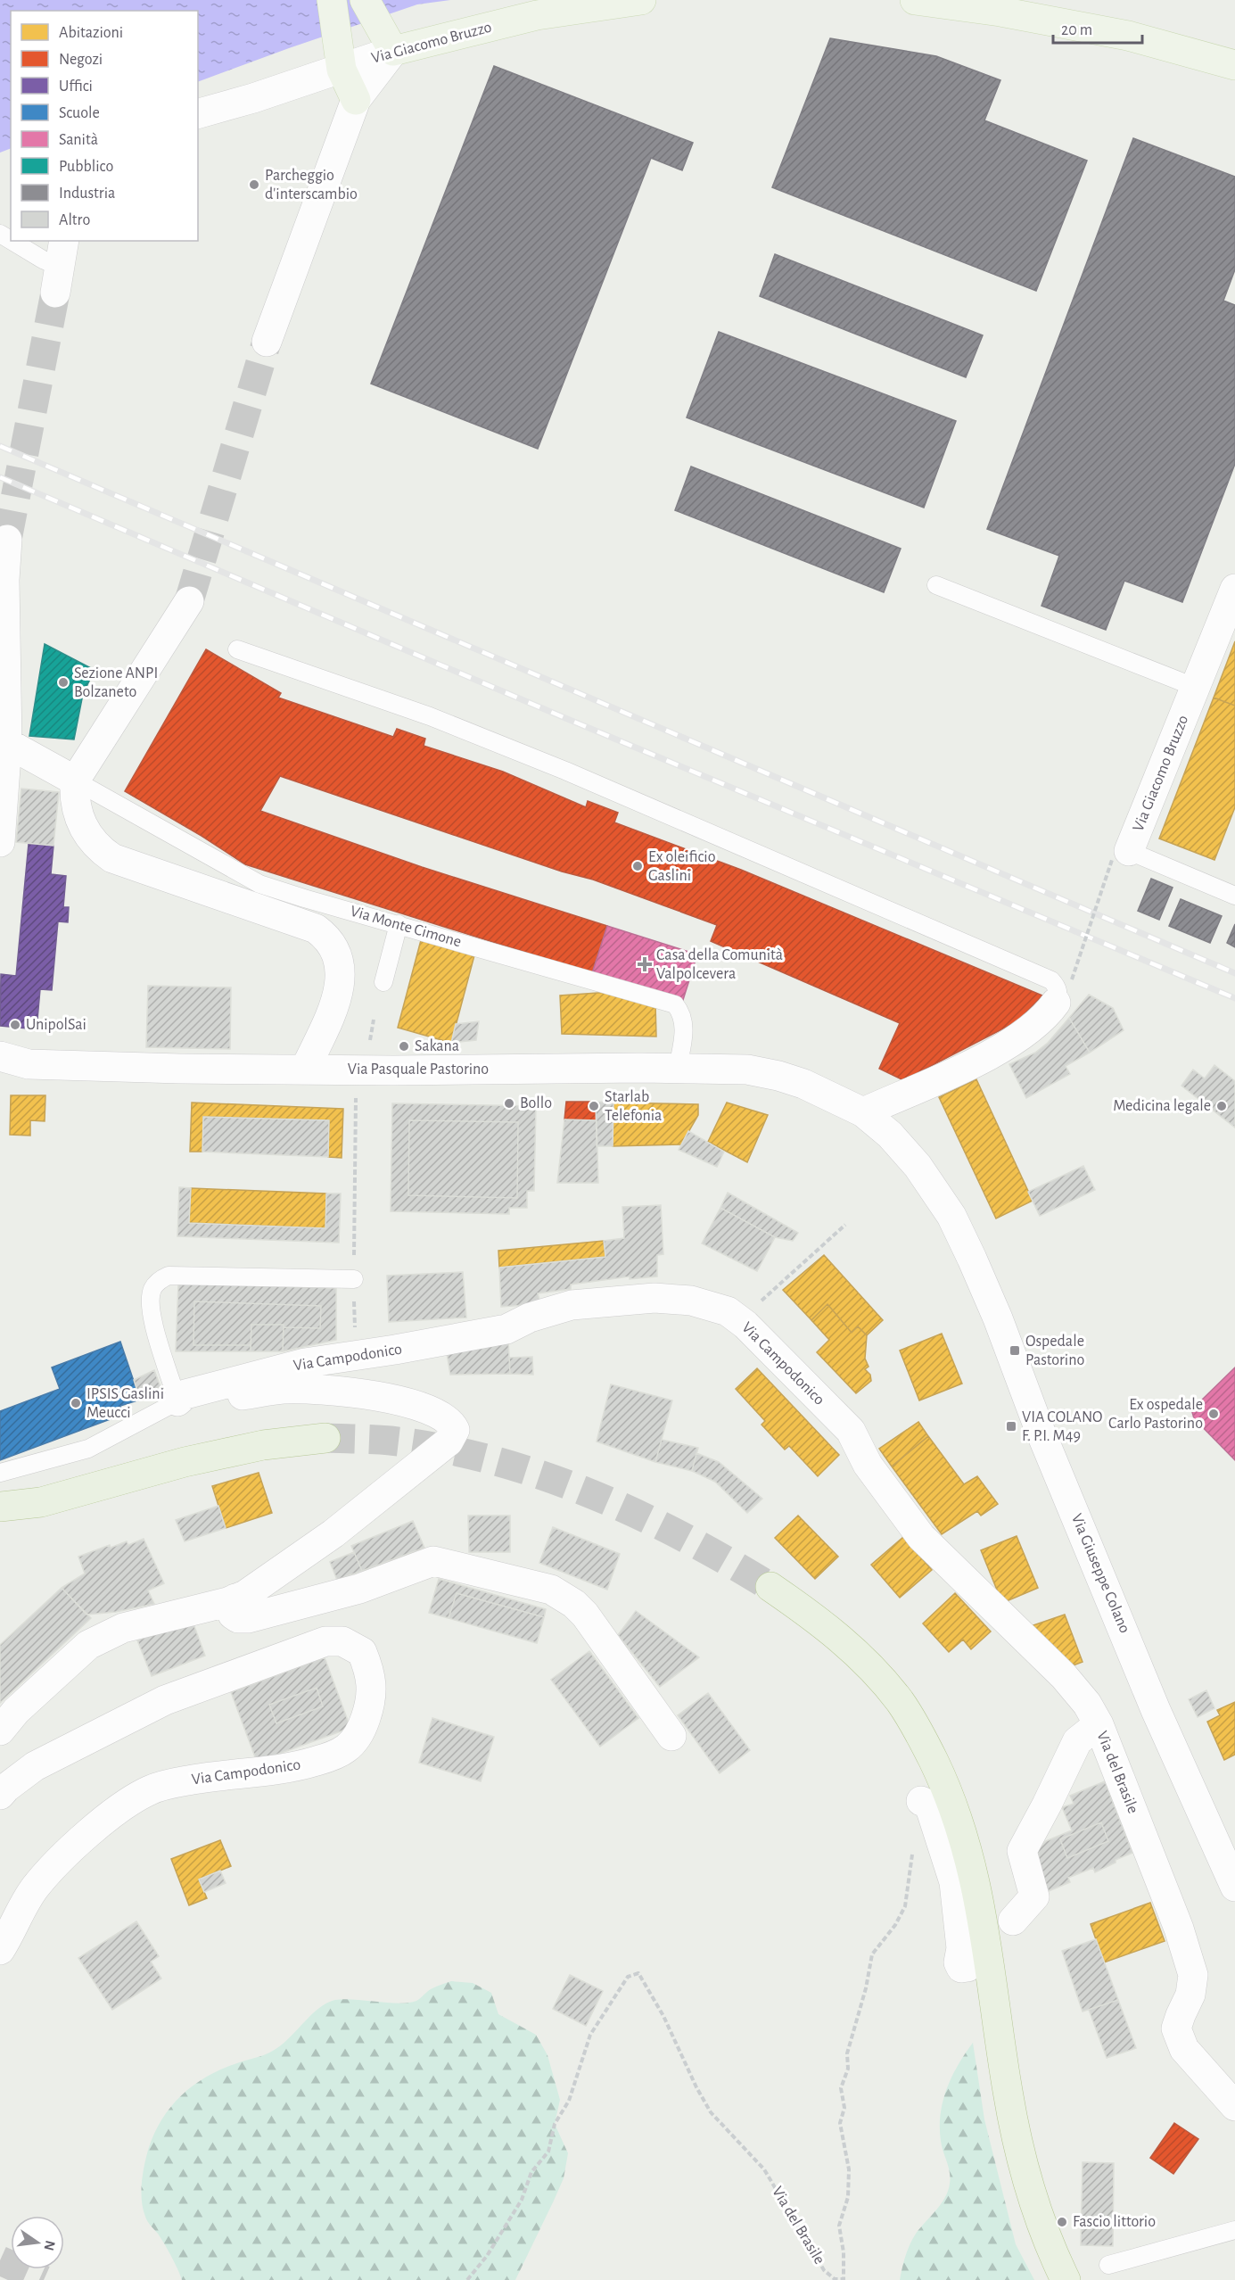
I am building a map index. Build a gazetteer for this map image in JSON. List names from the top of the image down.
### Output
{
  "streets": {
    "main road": ["Via Giacomo Bruzzo"],
    "street": [
      "Via Monte Cimone",
      "Via Pasquale Pastorino",
      "Via Campodonico",
      "Via Giuseppe Colano",
      "Via del Brasile"
    ]
  },
  "crossings": [
    ["Via Monte Cimone", "Via Pasquale Pastorino"],
    ["Via Pasquale Pastorino", "Via Giuseppe Colano"],
    ["Via Campodonico", "Via del Brasile"]
  ],
  "places": {
    "other": [
      "Parcheggio d'interscambio",
      "Sezione ANPI Bolzaneto",
      "Ex oleificio Gaslini",
      "UnipolSai",
      "Sakana",
      "Bollo",
      "Starlab Telefonia",
      "Medicina legale",
      "IPSIS Gaslini Meucci",
      "Ex ospedale Carlo Pastorino",
      "Fascio littorio"
    ],
    "health": ["Casa della Comunità Valpolcevera"],
    "transit": ["Ospedale Pastorino", "VIA COLANO F. P.I. M49"]
  },
  "legend": [
    "Abitazioni",
    "Negozi",
    "Uffici",
    "Scuole",
    "Sanità",
    "Pubblico",
    "Industria",
    "Altro"
  ],
  "scale_bar": "20 m",
  "north": "right"
}
